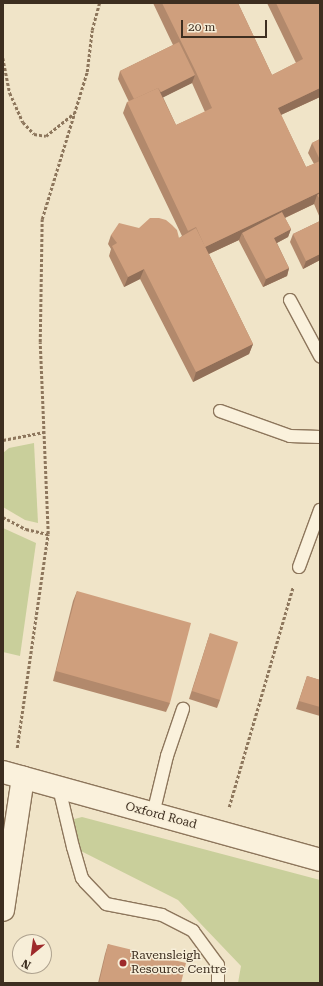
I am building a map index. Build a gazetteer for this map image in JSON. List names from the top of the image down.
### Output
{
  "streets": {
    "street": ["Oxford Road"]
  },
  "places": ["Ravensleigh Resource Centre"],
  "scale_bar": "20 m",
  "north": "bottom left"
}
